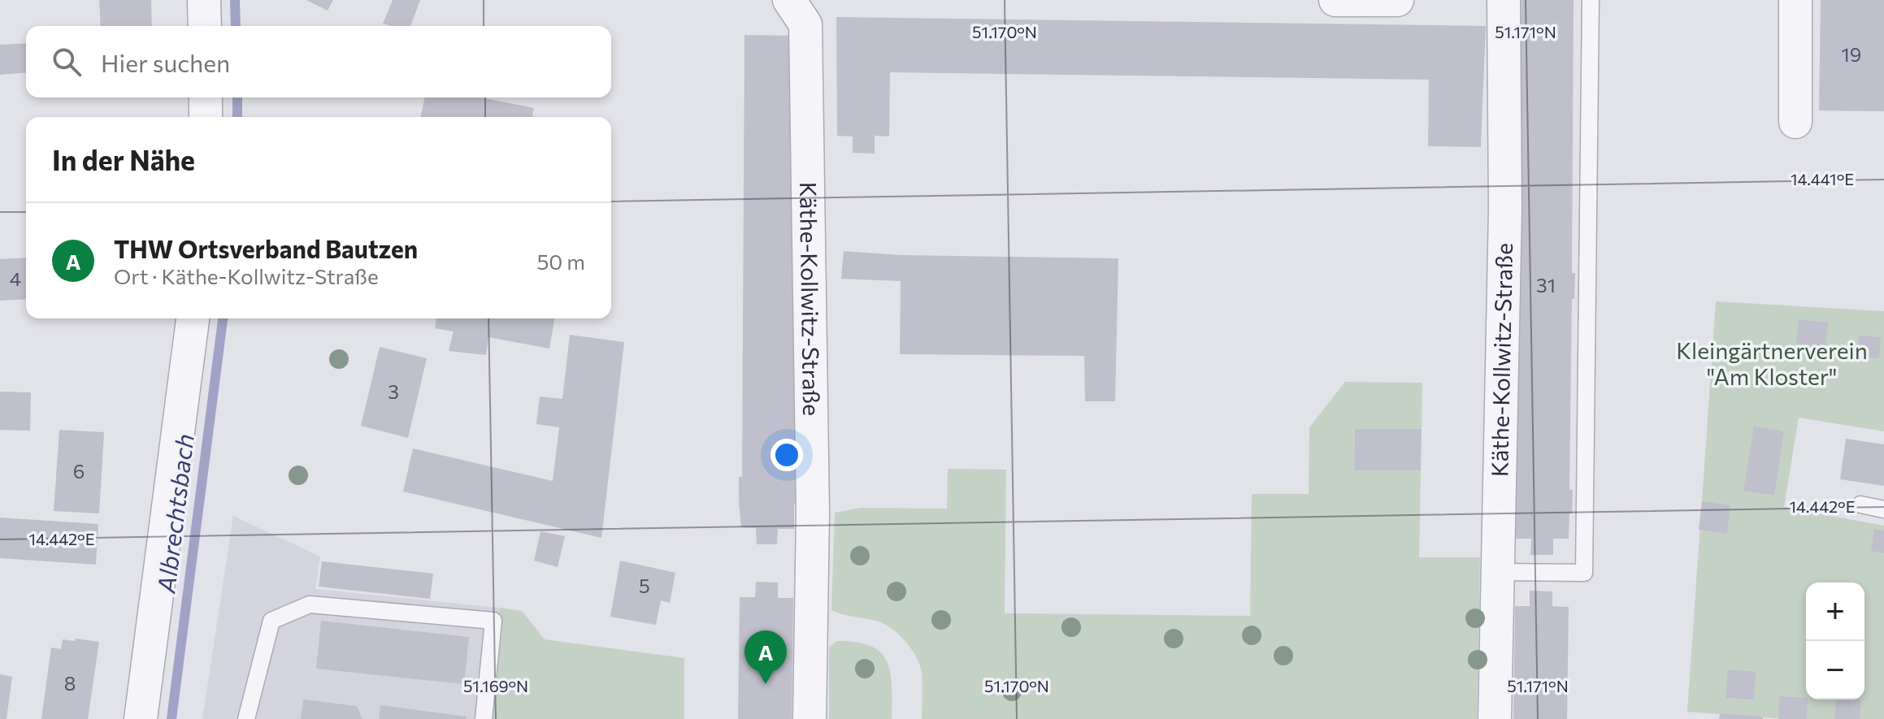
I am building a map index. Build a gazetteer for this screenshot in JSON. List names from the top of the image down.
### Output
{
  "streets": {
    "street": ["Käthe-Kollwitz-Straße"]
  },
  "water": ["Albrechtsbach"],
  "parks": ["Kleingärtnerverein \"Am Kloster\""],
  "house_numbers": [
    "19",
    "4",
    "31",
    "3",
    "6",
    "5",
    "8"
  ],
  "page": {
    "search": "Hier suchen",
    "heading": "In der Nähe",
    "list": [
      {
        "mark": "A",
        "name": "THW Ortsverband Bautzen",
        "note": "Ort · Käthe-Kollwitz-Straße",
        "value": "50 m"
      }
    ],
    "map_buttons": ["+", "−"],
    "pins": "A"
  },
  "coordinates": [
    "51.170°N",
    "51.171°N",
    "14.441°E",
    "14.442°E",
    "51.169°N"
  ]
}
